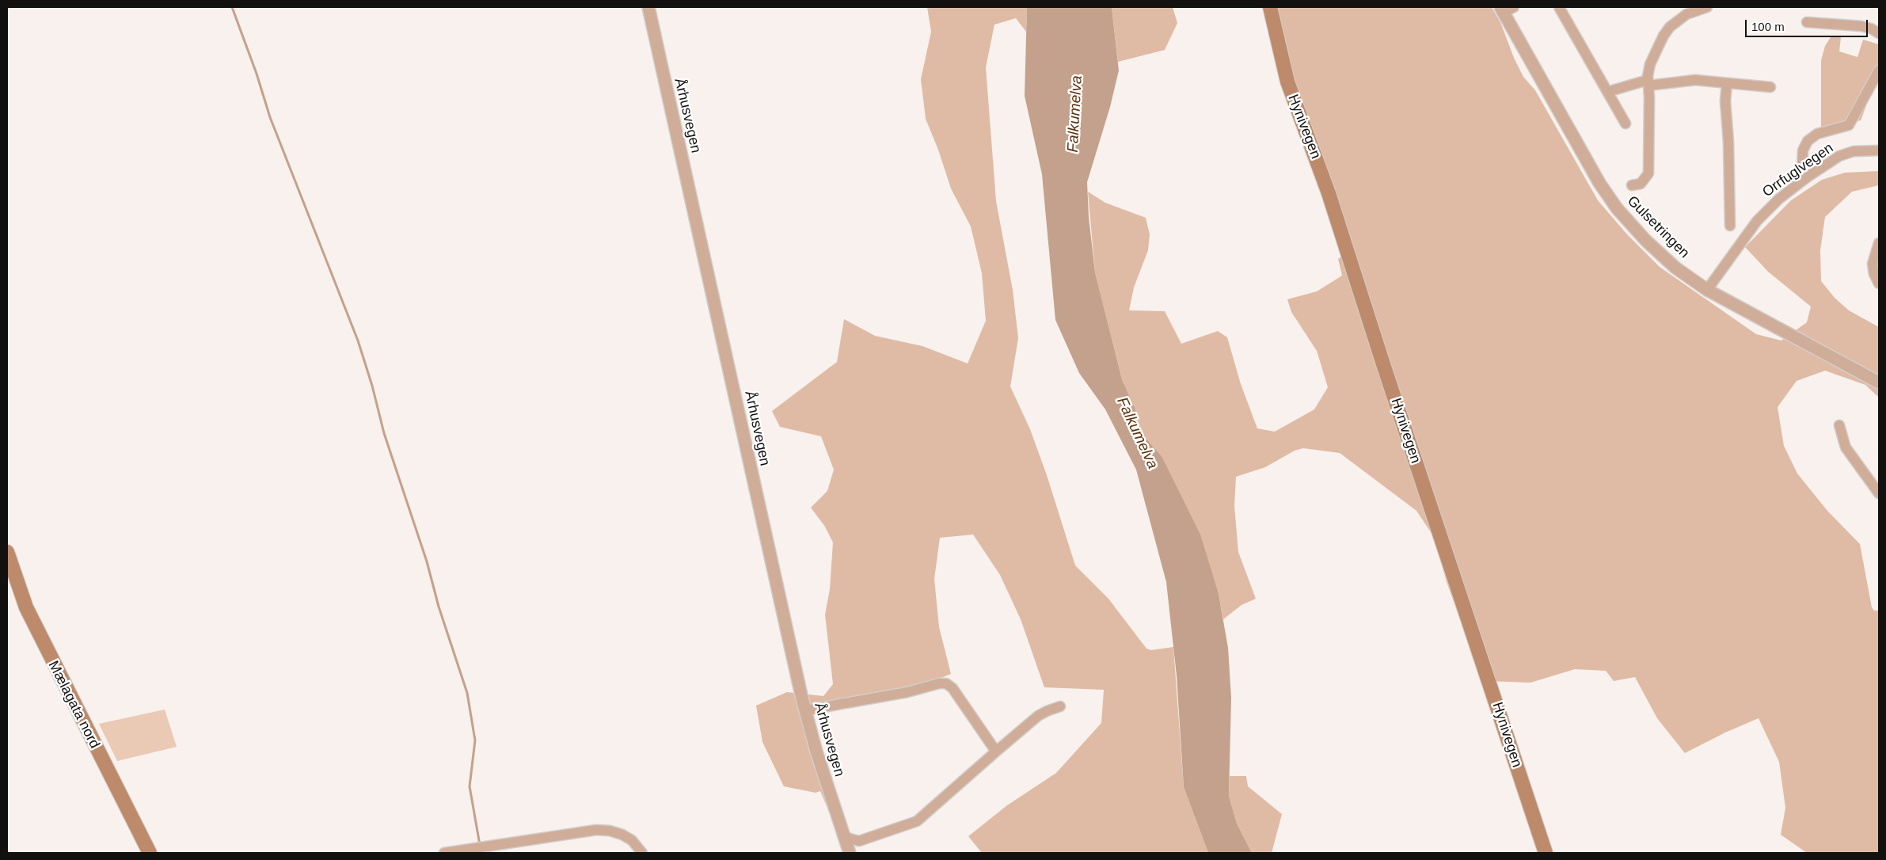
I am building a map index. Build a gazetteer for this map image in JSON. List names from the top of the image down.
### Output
{
  "streets": {
    "main road": ["Hynivegen", "Mælagata nord"],
    "street": ["Århusvegen", "Orrfuglvegen", "Gulsetringen"]
  },
  "crossings": [
    ["Orrfuglvegen", "Gulsetringen"]
  ],
  "water": ["Falkumelva"],
  "scale_bar": "100 m"
}
